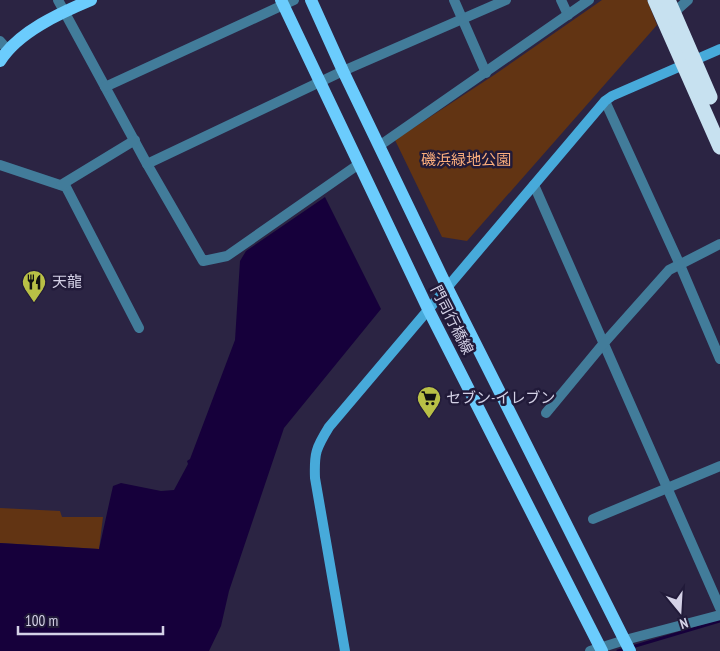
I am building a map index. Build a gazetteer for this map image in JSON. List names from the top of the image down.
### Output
{
  "streets": {
    "main road": ["門司行橋線"]
  },
  "parks": ["磯浜緑地公園"],
  "places": {
    "restaurant": ["天龍"],
    "supermarket": ["セブン-イレブン"]
  },
  "scale_bar": "100 m",
  "north": "bottom"
}
